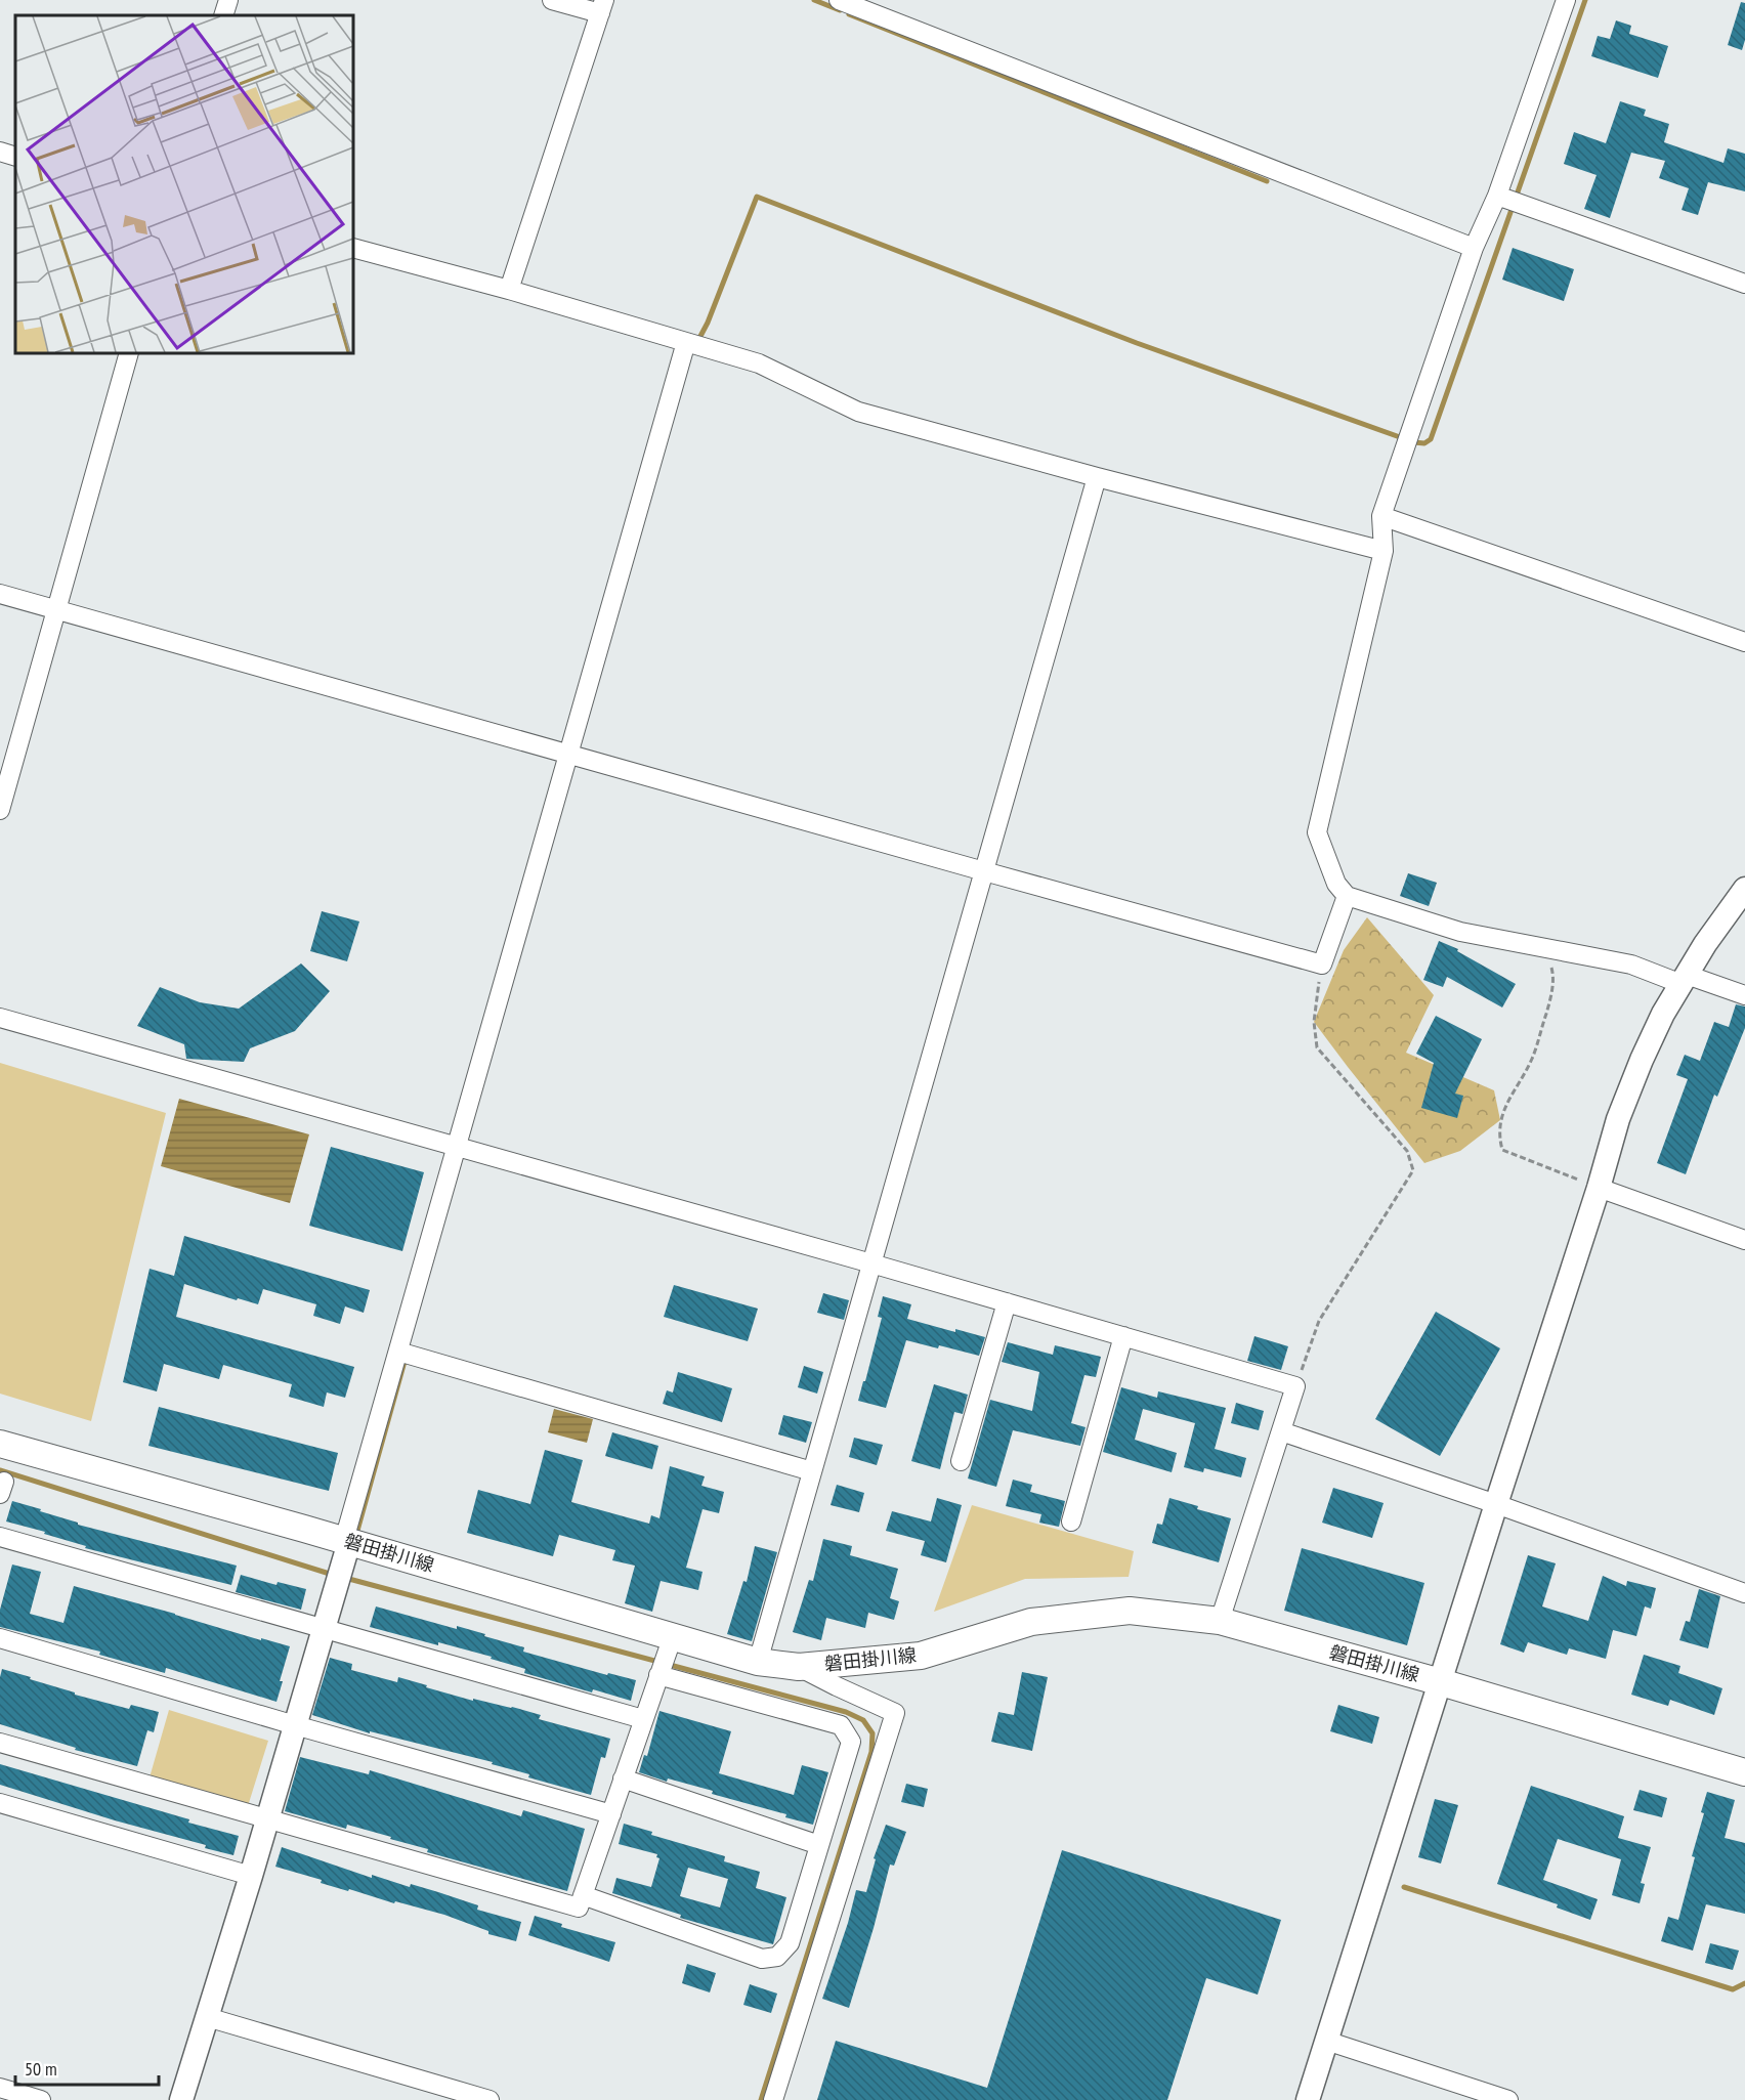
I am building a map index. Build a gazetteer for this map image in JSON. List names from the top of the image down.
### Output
{
  "streets": {
    "main road": ["磐田掛川線"]
  },
  "scale_bar": "50 m"
}
